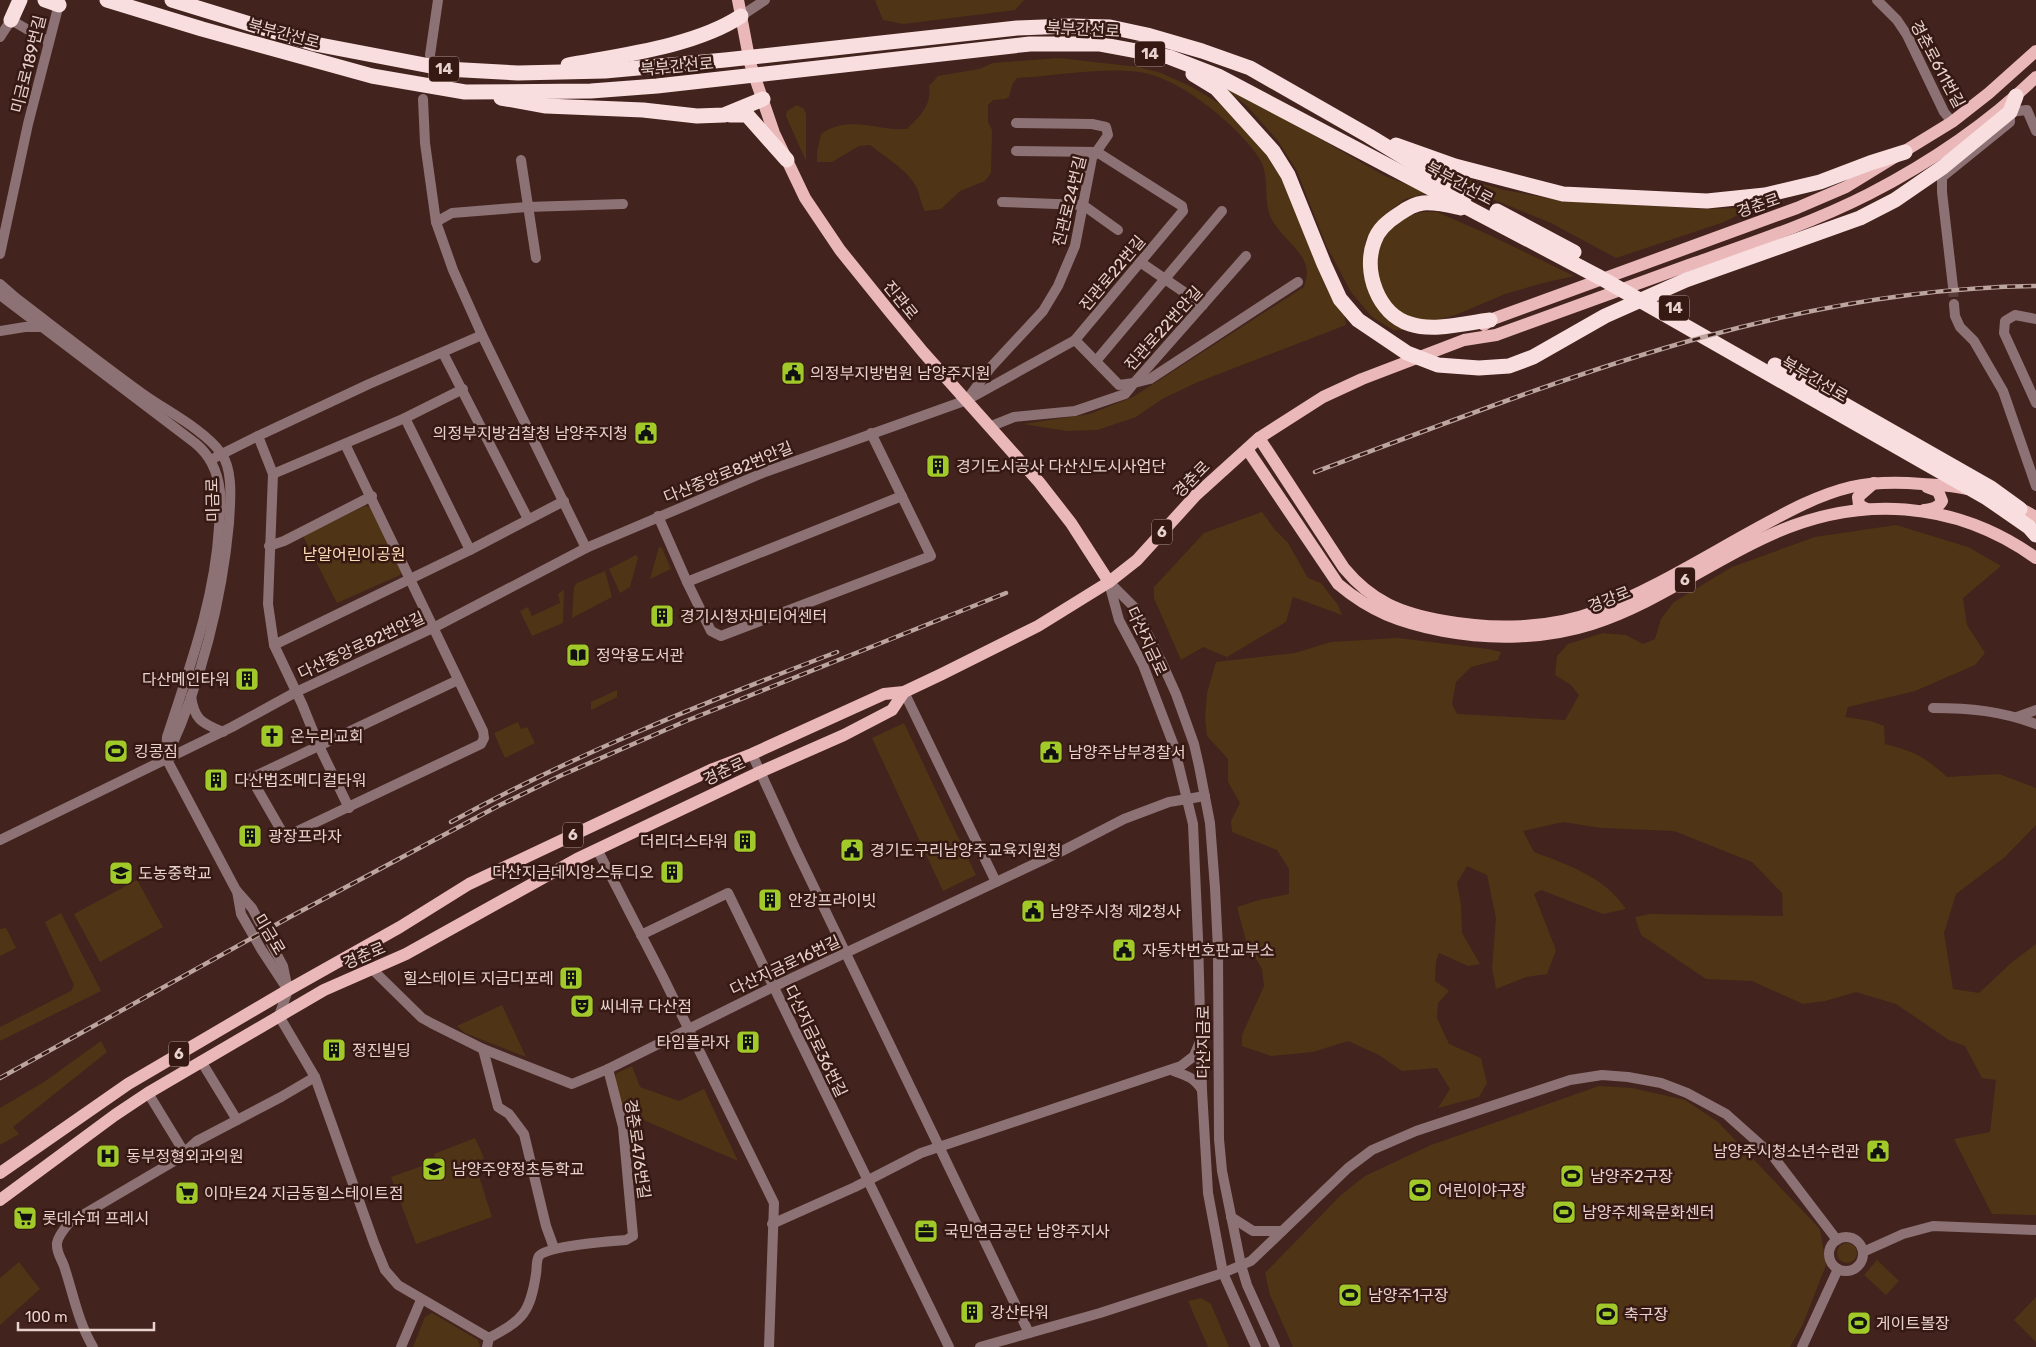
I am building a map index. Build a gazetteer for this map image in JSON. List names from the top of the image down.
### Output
{
  "streets": {
    "highway": ["북부간선로", "14"],
    "main road": [
      "경춘로",
      "진관로",
      "6",
      "경강로"
    ],
    "street": [
      "미금로189번길",
      "경춘로611번길",
      "진관로24번길",
      "진관로22번길",
      "진관로22번안길",
      "다산중앙로82번안길",
      "미금로",
      "다산지금로",
      "다산지금로16번길",
      "다산지금로36번길",
      "경춘로476번길"
    ]
  },
  "crossings": [
    ["북부간선로", "경강로"],
    ["경춘로611번길", "경춘로"],
    ["진관로24번길", "진관로22번길"],
    ["진관로24번길", "진관로"],
    ["진관로24번길", "다산중앙로82번안길"],
    ["경춘로", "진관로"],
    ["경춘로", "미금로"],
    ["경춘로", "경강로"],
    ["경춘로", "다산지금로"],
    ["경춘로", "다산지금로16번길"],
    ["진관로22번길", "진관로"],
    ["진관로22번길", "진관로22번안길"],
    ["진관로22번길", "다산중앙로82번안길"],
    ["진관로", "다산중앙로82번안길"],
    ["진관로", "다산지금로"],
    ["다산지금로", "다산지금로16번길"],
    ["다산지금로16번길", "다산지금로36번길"],
    ["다산지금로16번길", "경춘로476번길"]
  ],
  "parks": ["낟알어린이공원"],
  "places": {
    "public building": [
      "의정부지방법원 남양주지원",
      "의정부지방검찰청 남양주지청",
      "남양주남부경찰서",
      "경기도구리남양주교육지원청",
      "남양주시청 제2청사",
      "자동차번호판교부소",
      "남양주시청소년수련관"
    ],
    "building": [
      "경기도시공사 다산신도시사업단",
      "경기시청자미디어센터",
      "다산메인타워",
      "다산법조메디컬타워",
      "광장프라자",
      "더리더스타워",
      "다산지금데시앙스튜디오",
      "안강프라이빗",
      "힐스테이트 지금디포레",
      "타임플라자",
      "정진빌딩",
      "강산타워"
    ],
    "library": ["정약용도서관"],
    "church": ["온누리교회"],
    "sports": [
      "킹콩짐",
      "남양주2구장",
      "어린이야구장",
      "남양주체육문화센터",
      "남양주1구장",
      "축구장",
      "게이트볼장"
    ],
    "school or university": ["도농중학교", "남양주양정초등학교"],
    "theatre": ["씨네큐 다산점"],
    "hospital": ["동부정형외과의원"],
    "supermarket": ["이마트24 지금동힐스테이트점", "롯데슈퍼 프레시"],
    "office": ["국민연금공단 남양주지사"]
  },
  "scale_bar": "100 m"
}
